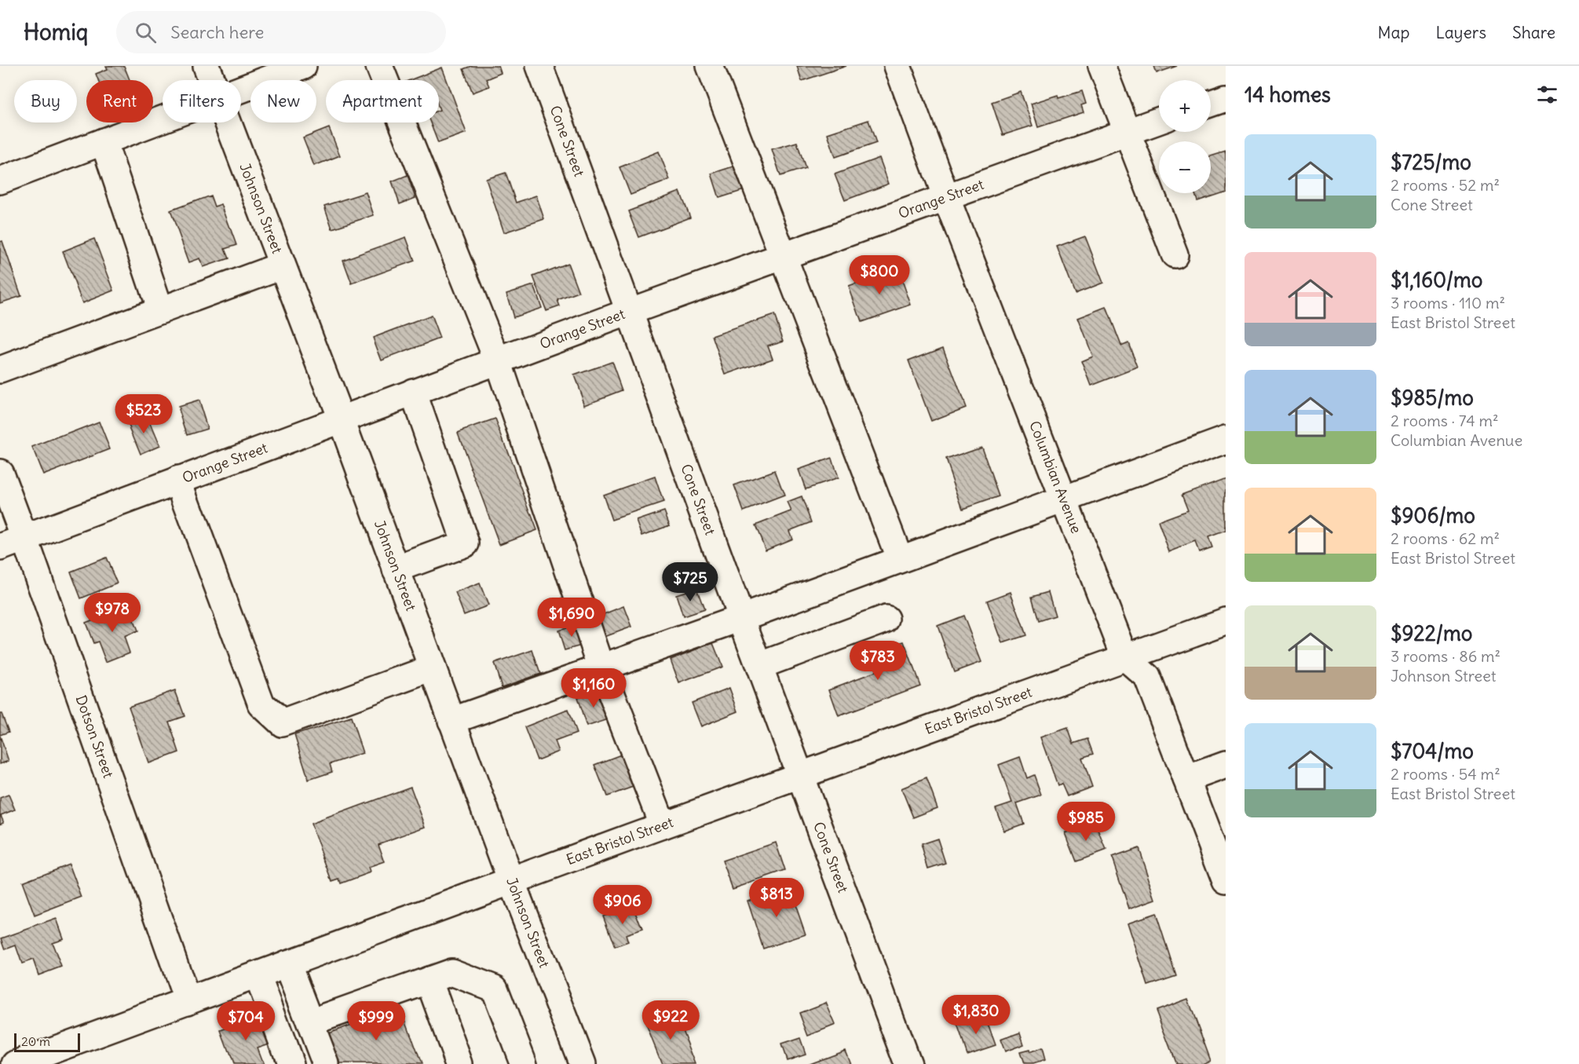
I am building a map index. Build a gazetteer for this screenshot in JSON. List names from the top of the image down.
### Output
{
  "streets": {
    "street": [
      "Cone Street",
      "Orange Street",
      "Johnson Street",
      "Columbian Avenue",
      "East Bristol Street",
      "Dotson Street"
    ]
  },
  "crossings": [
    ["Cone Street", "Orange Street"],
    ["Cone Street", "East Bristol Street"],
    ["Orange Street", "Johnson Street"],
    ["Orange Street", "Columbian Avenue"],
    ["Orange Street", "Dotson Street"],
    ["Johnson Street", "East Bristol Street"],
    ["Columbian Avenue", "East Bristol Street"],
    ["East Bristol Street", "Dotson Street"]
  ],
  "scale_bar": "20 m",
  "page": {
    "header": "Homiq",
    "search": "Search here",
    "nav": ["Map", "Layers", "Share"],
    "heading": "14 homes",
    "map_buttons": ["+", "−"],
    "chip": [
      "Buy",
      "Rent",
      "Filters",
      "New",
      "Apartment"
    ],
    "list": [
      {
        "name": "$725/mo",
        "note": "2 rooms · 52 m² · Cone Street"
      },
      {
        "name": "$1,160/mo",
        "note": "3 rooms · 110 m² · East Bristol Street"
      },
      {
        "name": "$985/mo",
        "note": "2 rooms · 74 m² · Columbian Avenue"
      },
      {
        "name": "$906/mo",
        "note": "2 rooms · 62 m² · East Bristol Street"
      },
      {
        "name": "$922/mo",
        "note": "3 rooms · 86 m² · Johnson Street"
      },
      {
        "name": "$704/mo",
        "note": "2 rooms · 54 m² · East Bristol Street"
      }
    ],
    "price": [
      "$800",
      "$523",
      "$725",
      "$978",
      "$1,690",
      "$783",
      "$1,160",
      "$985",
      "$813",
      "$906",
      "$1,830",
      "$922",
      "$704",
      "$999"
    ],
    "scale": "20 m"
  }
}
